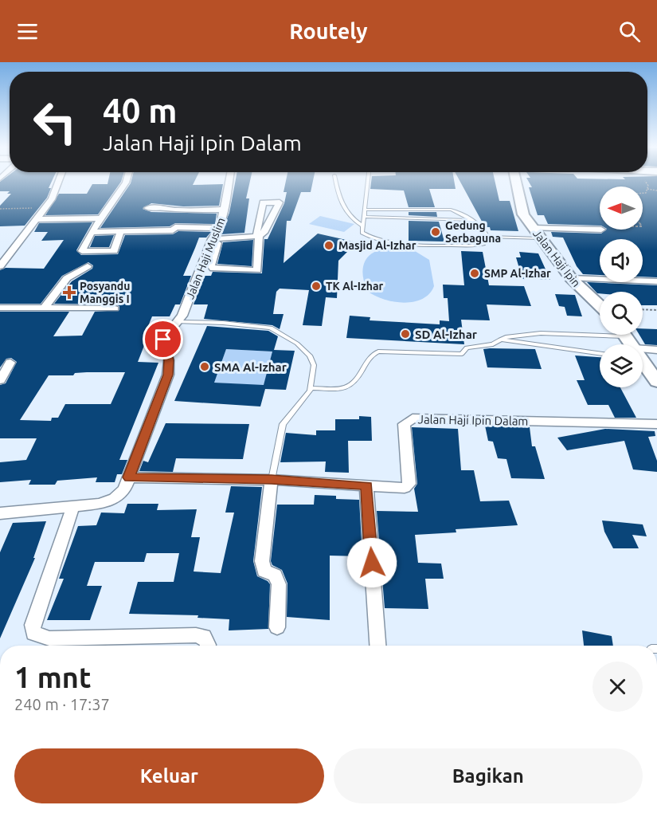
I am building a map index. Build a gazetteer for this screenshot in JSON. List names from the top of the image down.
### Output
{
  "streets": {
    "street": ["Jalan Haji Muslim", "Jalan Haji Ipin", "Jalan Haji Ipin Dalam"]
  },
  "crossings": [
    ["Jalan Haji Muslim", "Jalan Haji Ipin Dalam"]
  ],
  "places": {
    "other": [
      "Gedung Serbaguna",
      "Masjid Al-Izhar",
      "SMP Al-Izhar",
      "TK Al-Izhar",
      "SD Al-Izhar",
      "SMA Al-Izhar"
    ],
    "health": ["Posyandu Manggis I"]
  },
  "north": "left",
  "page": {
    "header": "Routely",
    "turn": ["40 m", "Jalan Haji Ipin Dalam"],
    "heading": ["1 mnt", "240 m · 17:37"],
    "buttons": ["Keluar", "Bagikan"]
  }
}
